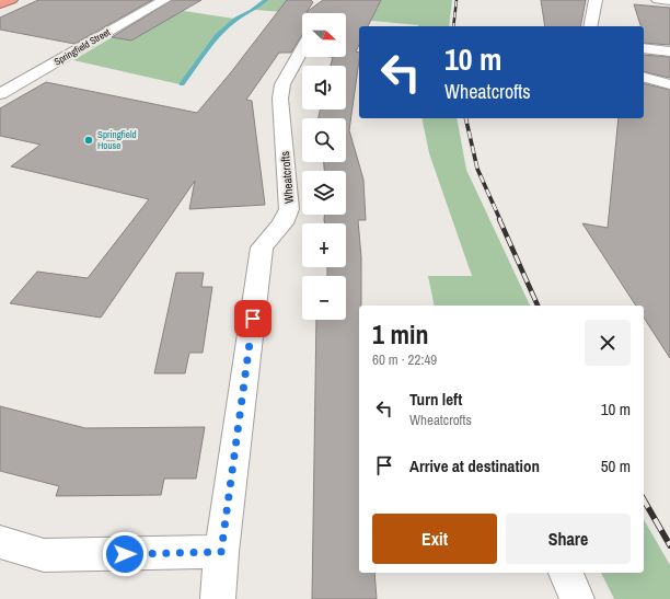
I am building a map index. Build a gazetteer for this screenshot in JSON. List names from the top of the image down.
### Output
{
  "streets": {
    "street": ["Springfield Street", "Wheatcrofts"]
  },
  "places": ["Springfield House"],
  "north": "right",
  "page": {
    "map_buttons": ["+", "−"],
    "turn": ["10 m", "Wheatcrofts"],
    "heading": ["1 min", "60 m · 22:49"],
    "list": [
      {
        "name": "Turn left",
        "note": "Wheatcrofts",
        "value": "10 m"
      },
      {
        "name": "Arrive at destination",
        "value": "50 m"
      }
    ],
    "buttons": ["Exit", "Share"]
  }
}
